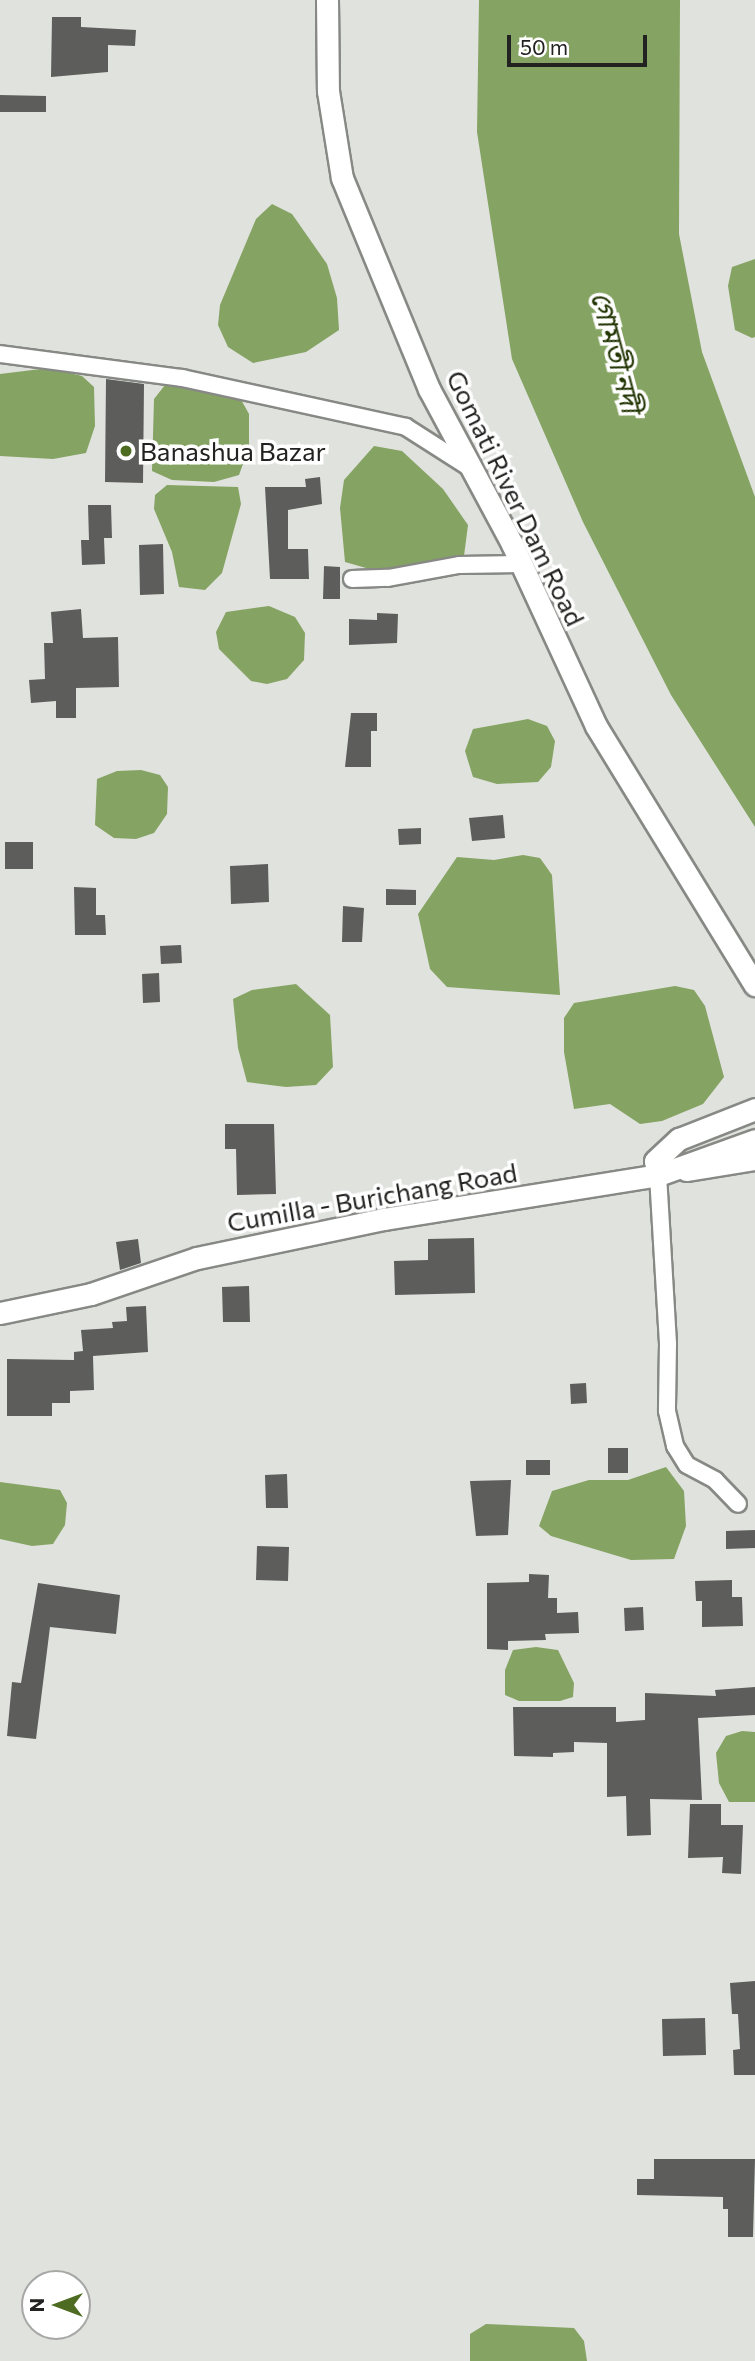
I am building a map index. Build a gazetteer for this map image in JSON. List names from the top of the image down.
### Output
{
  "streets": {
    "main road": ["Gomati River Dam Road", "Cumilla - Burichang Road"]
  },
  "water": ["গোমতী নদী"],
  "places": ["Banashua Bazar"],
  "scale_bar": "50 m",
  "north": "left"
}
